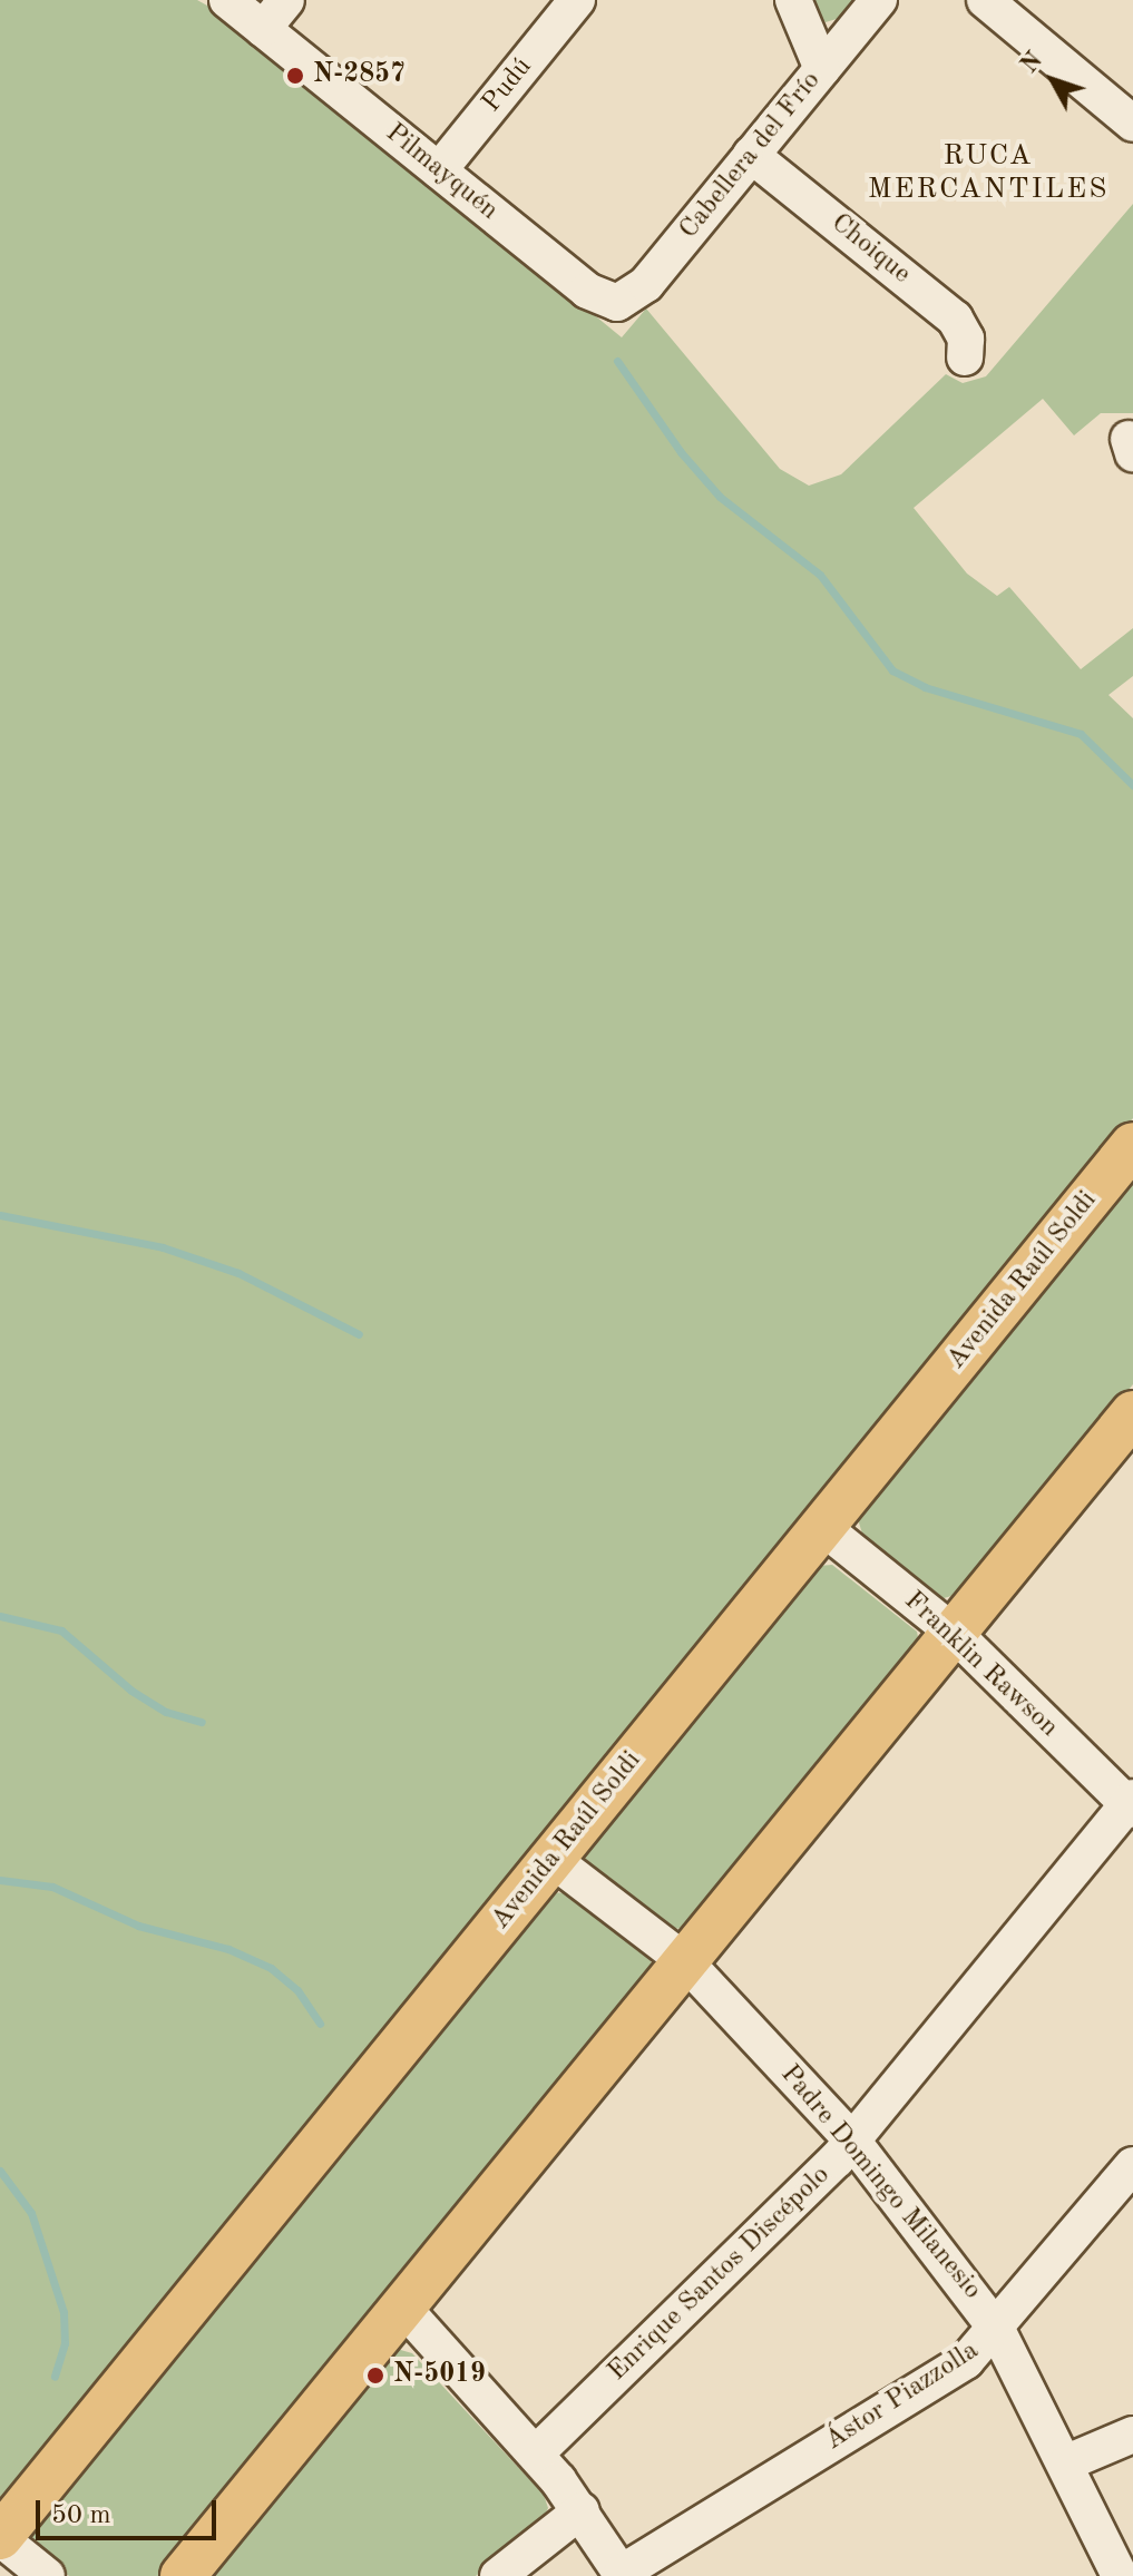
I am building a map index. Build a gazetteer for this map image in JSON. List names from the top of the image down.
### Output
{
  "streets": {
    "main road": ["Avenida Raúl Soldi"],
    "street": [
      "Pudú",
      "Cabellera del Frío",
      "Pilmayquén",
      "Choique",
      "Franklin Rawson",
      "Padre Domingo Milanesio",
      "Enrique Santos Discépolo",
      "Ástor Piazzolla"
    ]
  },
  "crossings": [
    ["Pudú", "Pilmayquén"],
    ["Cabellera del Frío", "Pilmayquén"],
    ["Cabellera del Frío", "Choique"],
    ["Avenida Raúl Soldi", "Franklin Rawson"],
    ["Avenida Raúl Soldi", "Padre Domingo Milanesio"],
    ["Franklin Rawson", "Enrique Santos Discépolo"],
    ["Padre Domingo Milanesio", "Enrique Santos Discépolo"],
    ["Padre Domingo Milanesio", "Ástor Piazzolla"]
  ],
  "districts": ["RUCA MERCANTILES"],
  "places": ["N-2857", "N-5019"],
  "scale_bar": "50 m",
  "north": "top left"
}
